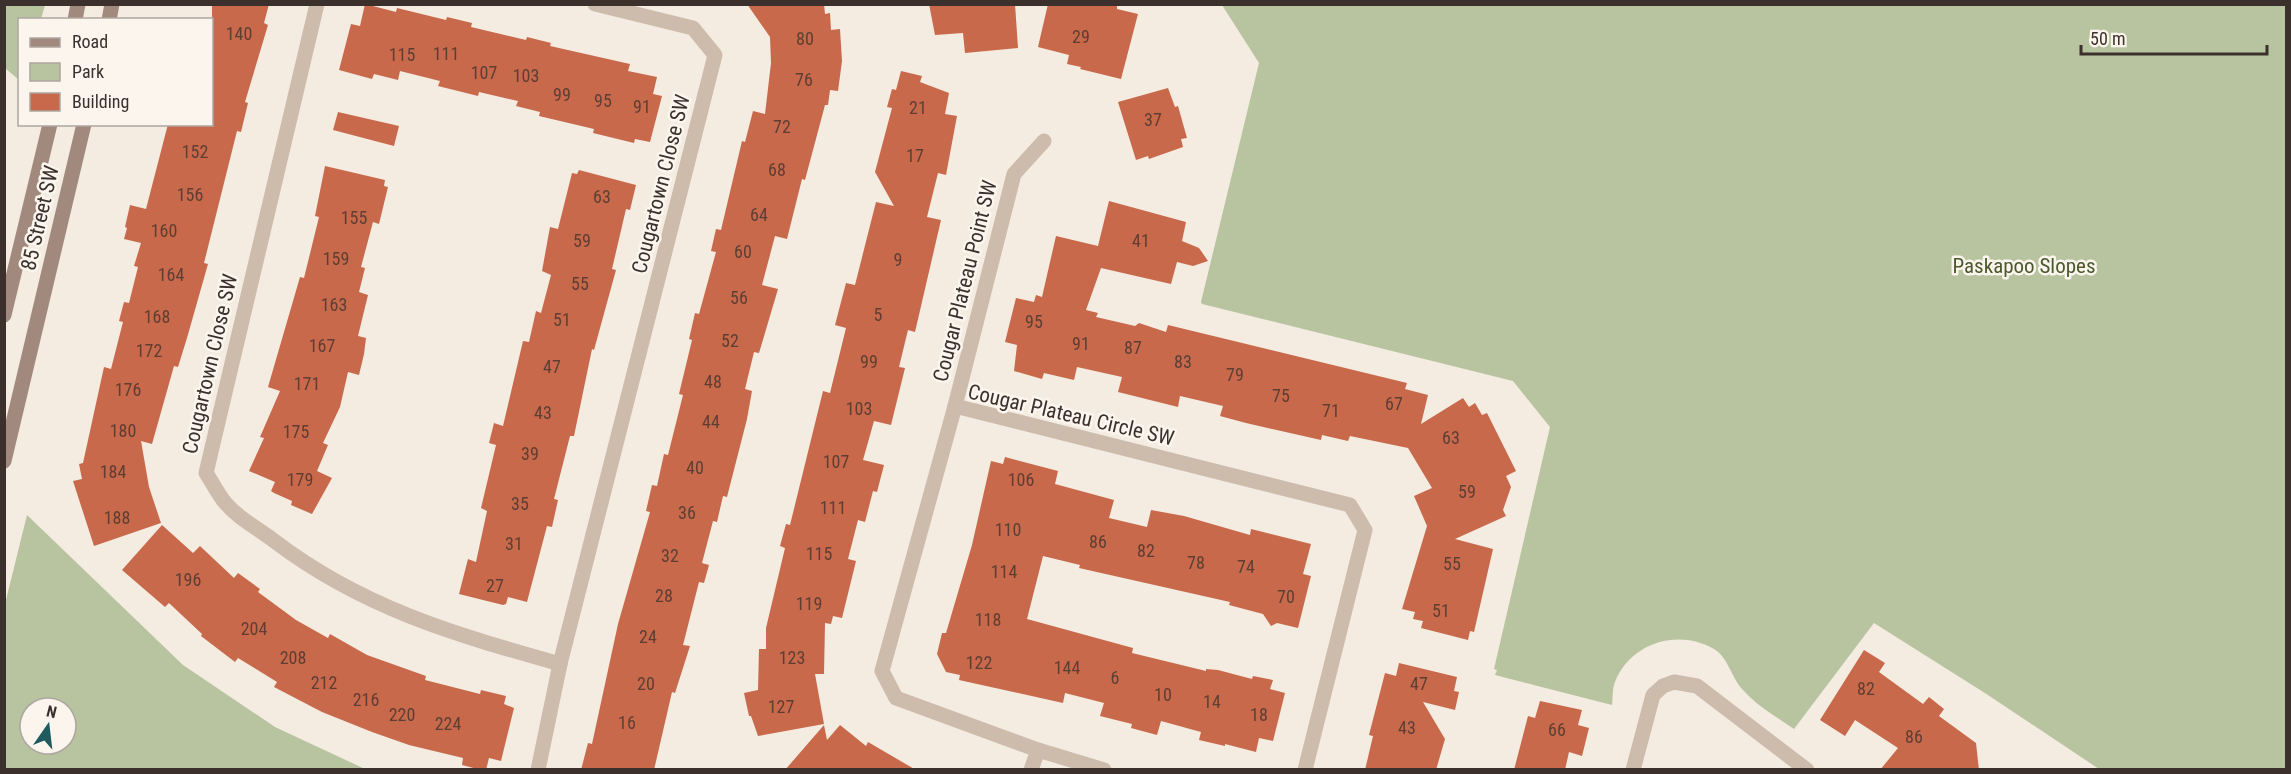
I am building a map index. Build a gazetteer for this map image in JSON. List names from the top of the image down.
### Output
{
  "streets": {
    "street": [
      "Cougartown Close SW",
      "85 Street SW",
      "Cougar Plateau Point SW",
      "Cougar Plateau Circle SW"
    ]
  },
  "crossings": [
    ["Cougar Plateau Point SW", "Cougar Plateau Circle SW"]
  ],
  "parks": ["Paskapoo Slopes"],
  "house_numbers": [
    "140",
    "29",
    "80",
    "111",
    "115",
    "107",
    "103",
    "76",
    "99",
    "95",
    "91",
    "21",
    "37",
    "72",
    "152",
    "17",
    "68",
    "156",
    "63",
    "64",
    "155",
    "160",
    "59",
    "41",
    "60",
    "159",
    "9",
    "164",
    "55",
    "56",
    "163",
    "5",
    "168",
    "51",
    "95",
    "52",
    "91",
    "167",
    "87",
    "172",
    "99",
    "83",
    "47",
    "79",
    "48",
    "171",
    "176",
    "75",
    "67",
    "103",
    "71",
    "43",
    "44",
    "180",
    "175",
    "63",
    "39",
    "107",
    "40",
    "184",
    "179",
    "106",
    "59",
    "35",
    "111",
    "36",
    "188",
    "110",
    "86",
    "31",
    "82",
    "115",
    "32",
    "78",
    "55",
    "74",
    "114",
    "196",
    "27",
    "28",
    "70",
    "119",
    "51",
    "118",
    "204",
    "24",
    "208",
    "123",
    "122",
    "144",
    "6",
    "212",
    "20",
    "47",
    "82",
    "10",
    "216",
    "14",
    "127",
    "220",
    "18",
    "16",
    "224",
    "43",
    "66",
    "86"
  ],
  "legend": ["Road", "Park", "Building"],
  "scale_bar": "50 m",
  "north": "top"
}
